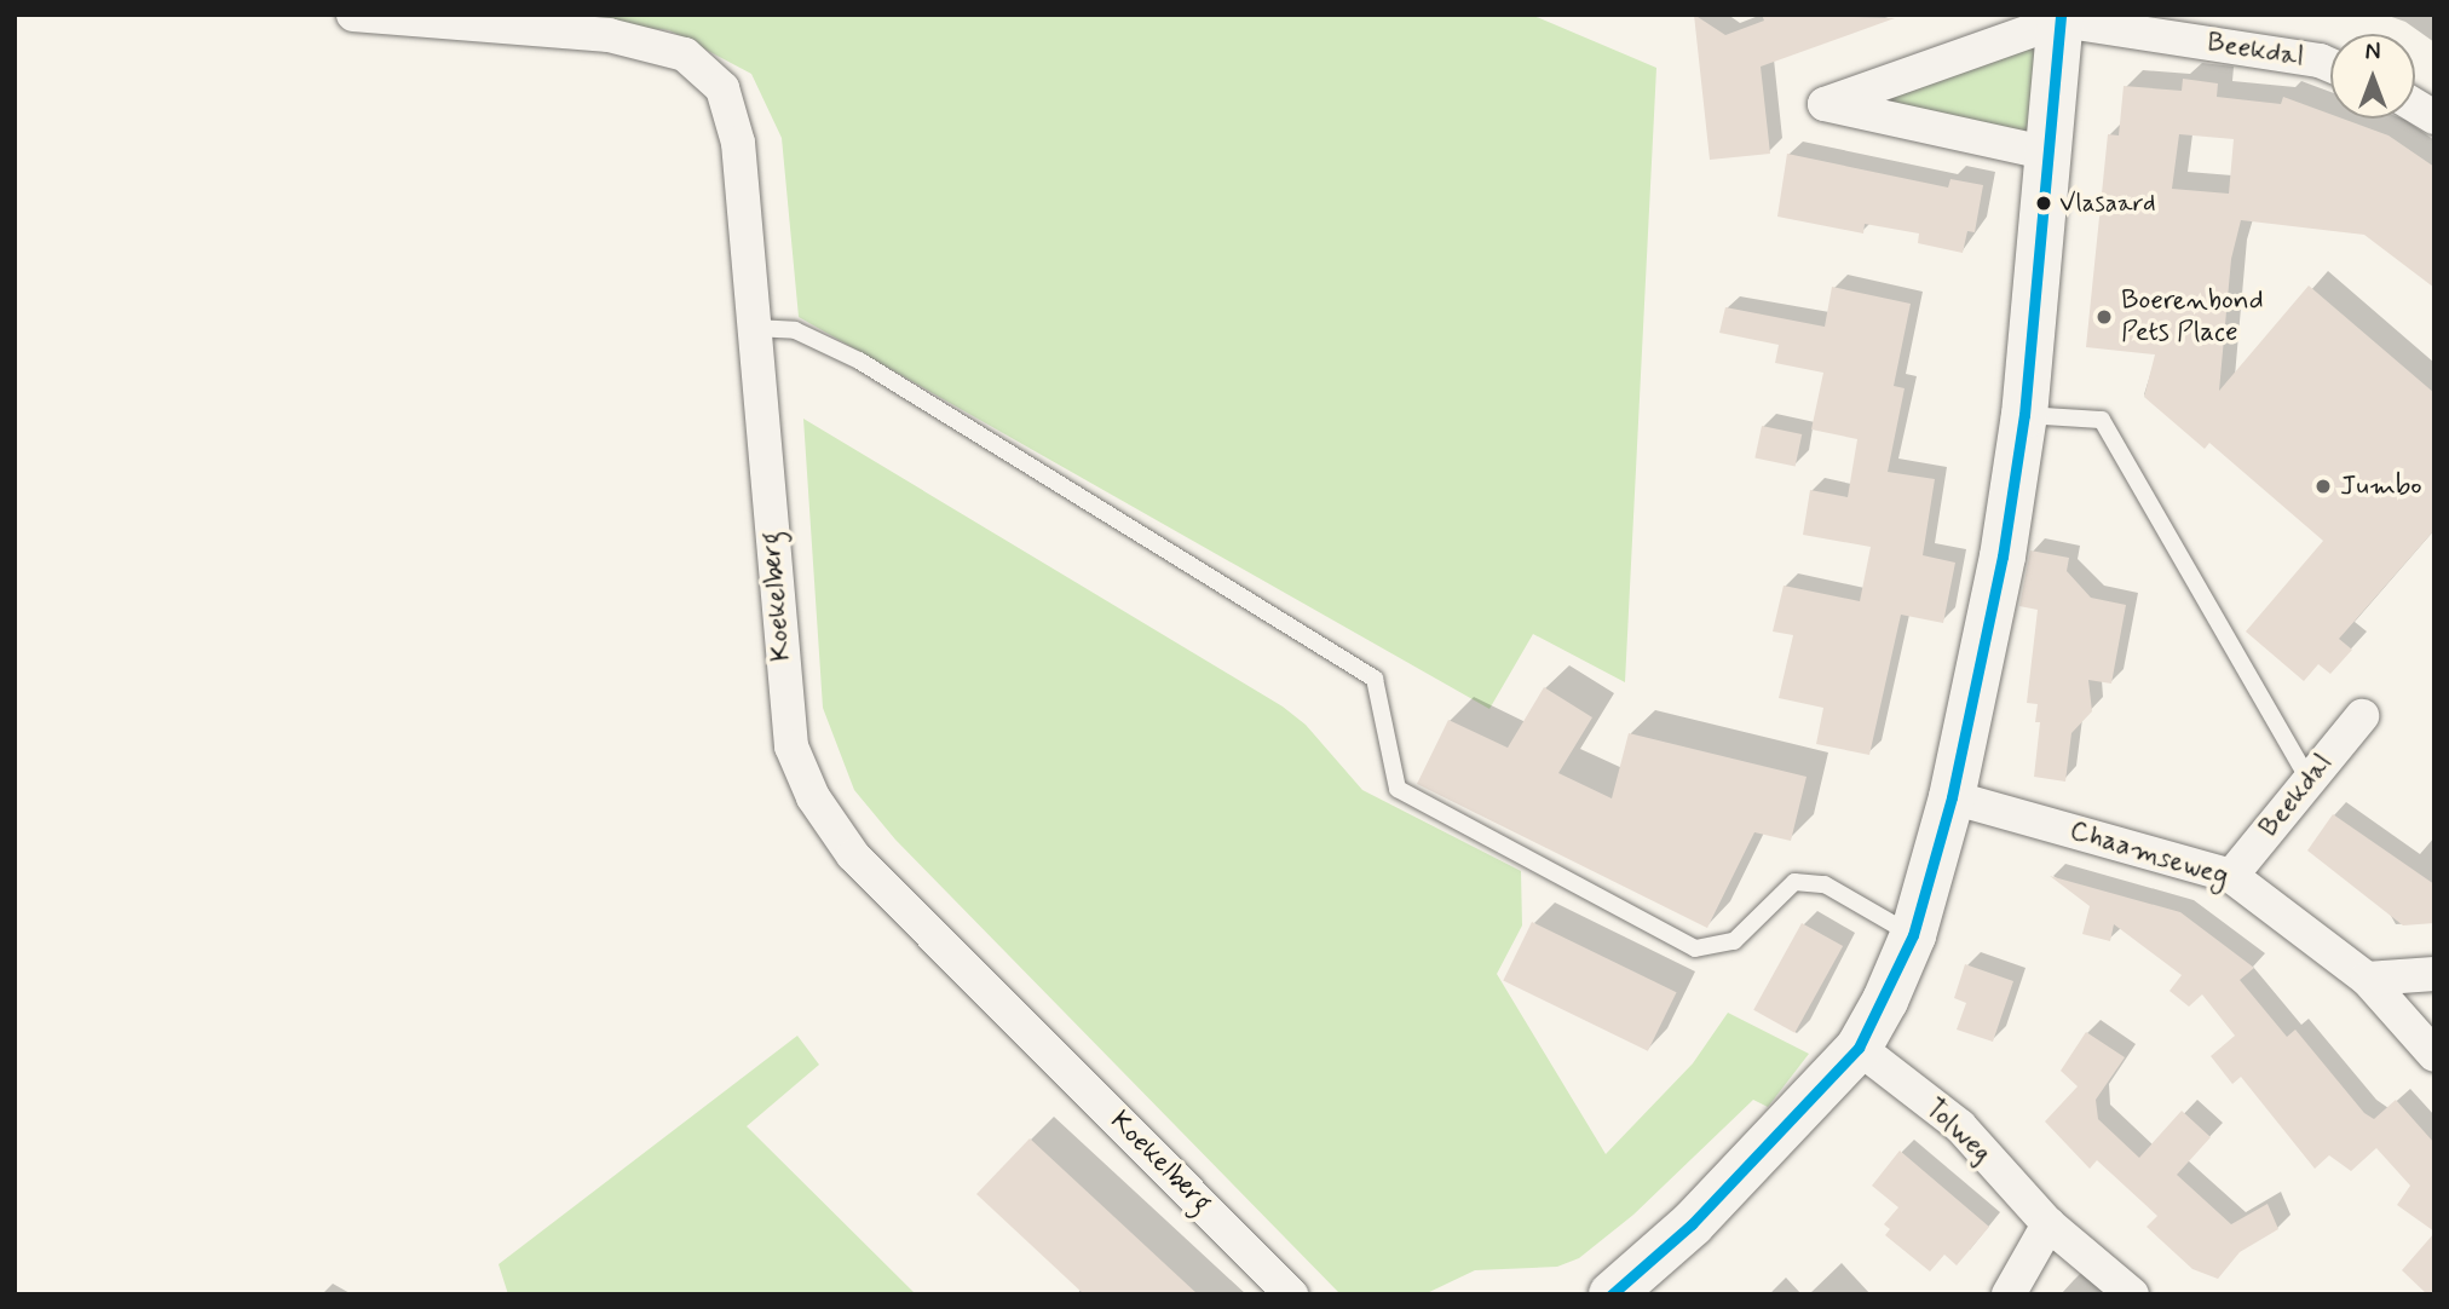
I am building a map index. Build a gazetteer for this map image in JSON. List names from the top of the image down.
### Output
{
  "streets": {
    "street": [
      "Beekdal",
      "Koekelberg",
      "Chaamseweg",
      "Tolweg"
    ]
  },
  "crossings": [
    ["Beekdal", "Chaamseweg"]
  ],
  "places": ["Vlasaard", "Boerenbond Pets Place", "Jumbo"],
  "north": "top"
}
